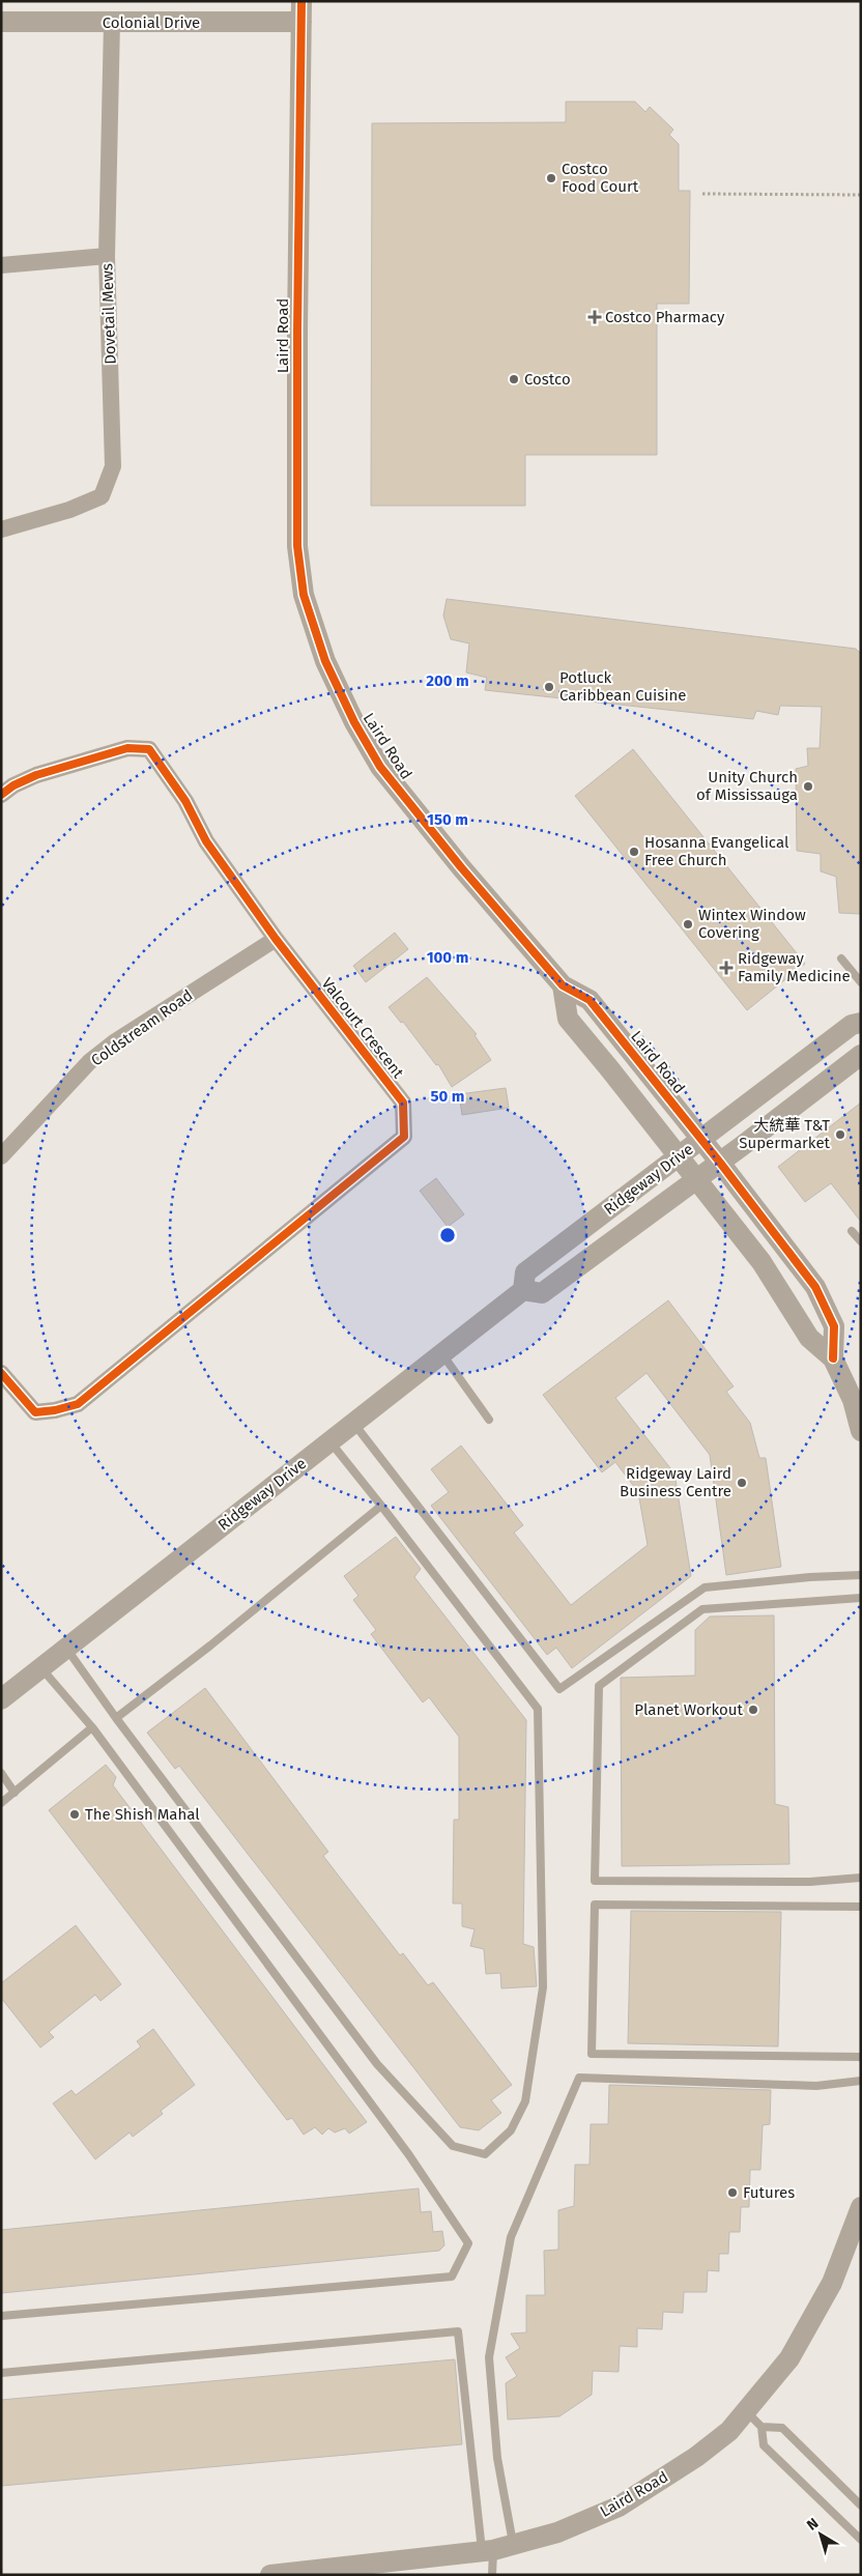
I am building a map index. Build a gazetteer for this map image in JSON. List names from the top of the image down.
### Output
{
  "streets": {
    "street": [
      "Colonial Drive",
      "Dovetail Mews",
      "Laird Road",
      "Coldstream Road",
      "Valcourt Crescent",
      "Ridgeway Drive"
    ]
  },
  "crossings": [
    ["Colonial Drive", "Dovetail Mews"],
    ["Colonial Drive", "Laird Road"],
    ["Laird Road", "Ridgeway Drive"],
    ["Coldstream Road", "Valcourt Crescent"]
  ],
  "places": {
    "other": [
      "Costco Food Court",
      "Costco",
      "Potluck Caribbean Cuisine",
      "Unity Church of Mississauga",
      "Hosanna Evangelical Free Church",
      "Wintex Window Covering",
      "大統華 T&T Supermarket",
      "Ridgeway Laird Business Centre",
      "Planet Workout",
      "The Shish Mahal",
      "Futures"
    ],
    "health": ["Costco Pharmacy", "Ridgeway Family Medicine"]
  },
  "north": "top left",
  "rings": [
    "200 m",
    "150 m",
    "100 m",
    "50 m"
  ]
}
